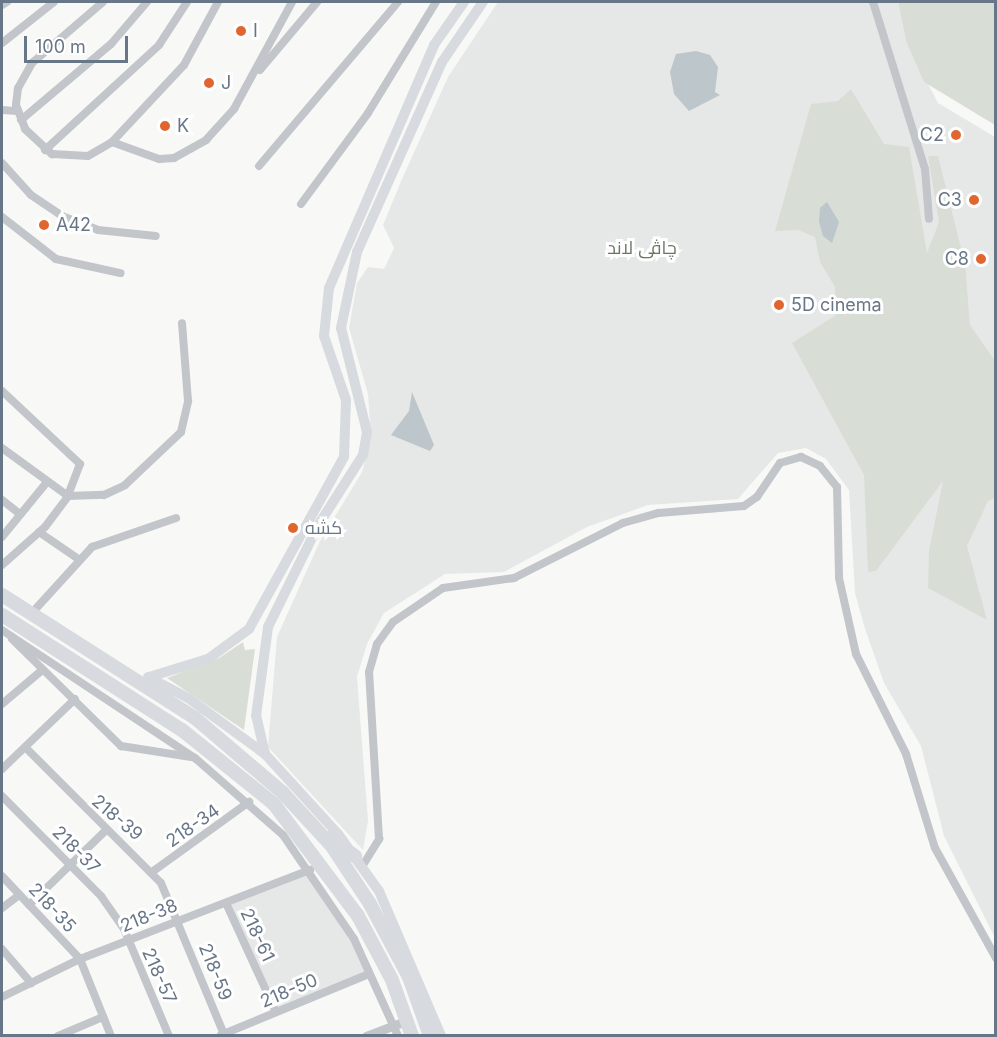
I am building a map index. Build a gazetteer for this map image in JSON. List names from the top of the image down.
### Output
{
  "streets": {
    "street": [
      "218-39",
      "218-34",
      "218-37",
      "218-35",
      "218-38",
      "218-61",
      "218-59",
      "218-57",
      "218-50"
    ]
  },
  "crossings": [
    ["218-39", "218-34"],
    ["218-39", "218-38"],
    ["218-39", "218-59"],
    ["218-37", "218-57"],
    ["218-35", "218-38"],
    ["218-38", "218-61"],
    ["218-38", "218-59"],
    ["218-38", "218-57"],
    ["218-61", "218-50"],
    ["218-59", "218-50"]
  ],
  "parks": ["چاڤی لاند"],
  "places": [
    "I",
    "J",
    "K",
    "C2",
    "C3",
    "A42",
    "C8",
    "5D cinema",
    "كشه"
  ],
  "scale_bar": "100 m"
}
